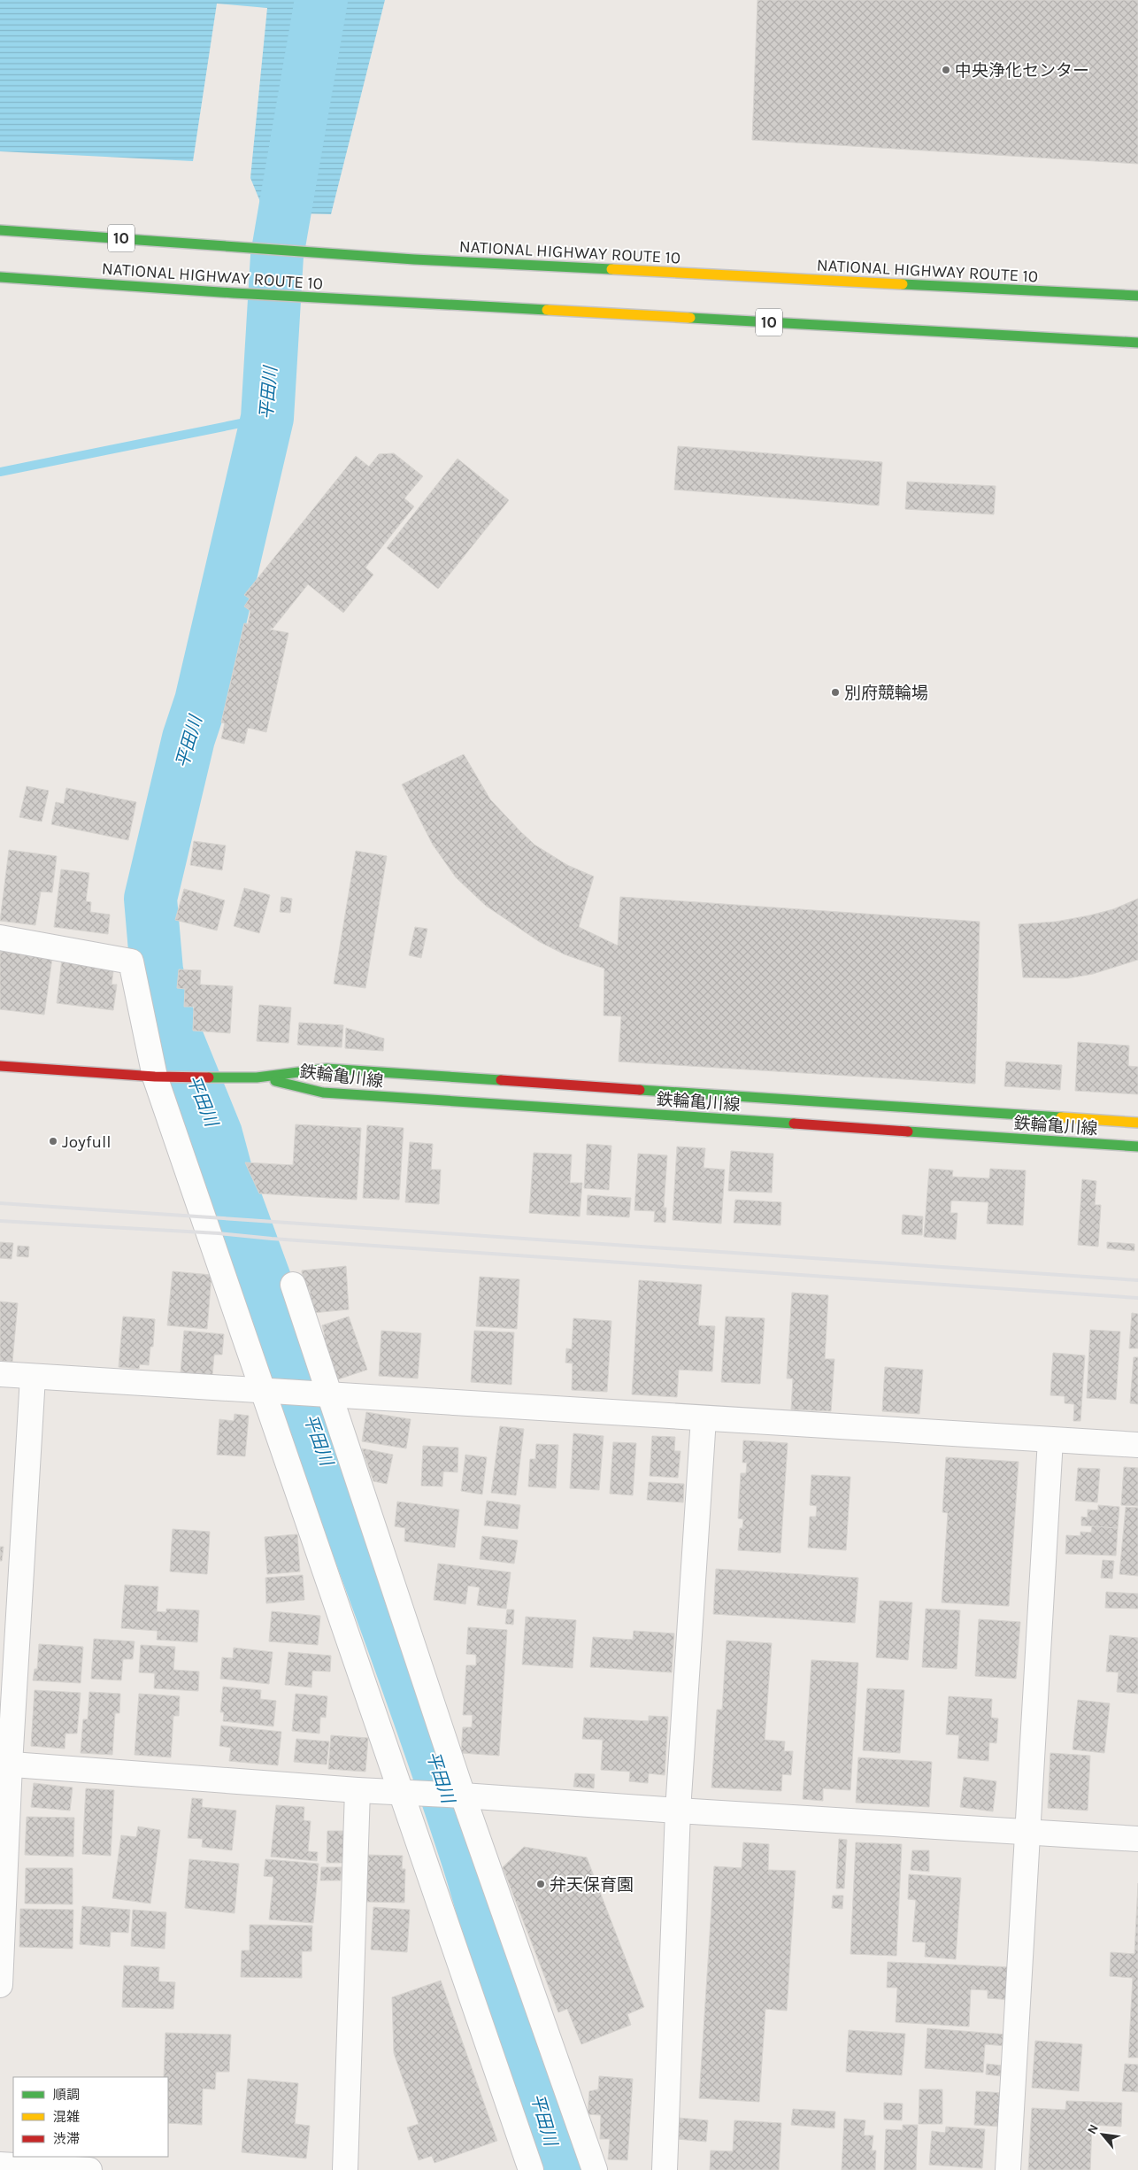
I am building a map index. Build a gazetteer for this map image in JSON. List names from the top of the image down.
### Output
{
  "streets": {
    "main road": ["10", "NATIONAL HIGHWAY ROUTE 10", "鉄輪亀川線"]
  },
  "water": ["平田川"],
  "places": [
    "中央浄化センター",
    "別府競輪場",
    "Joyfull",
    "弁天保育園"
  ],
  "legend": ["順調", "混雑", "渋滞"],
  "north": "top left"
}
